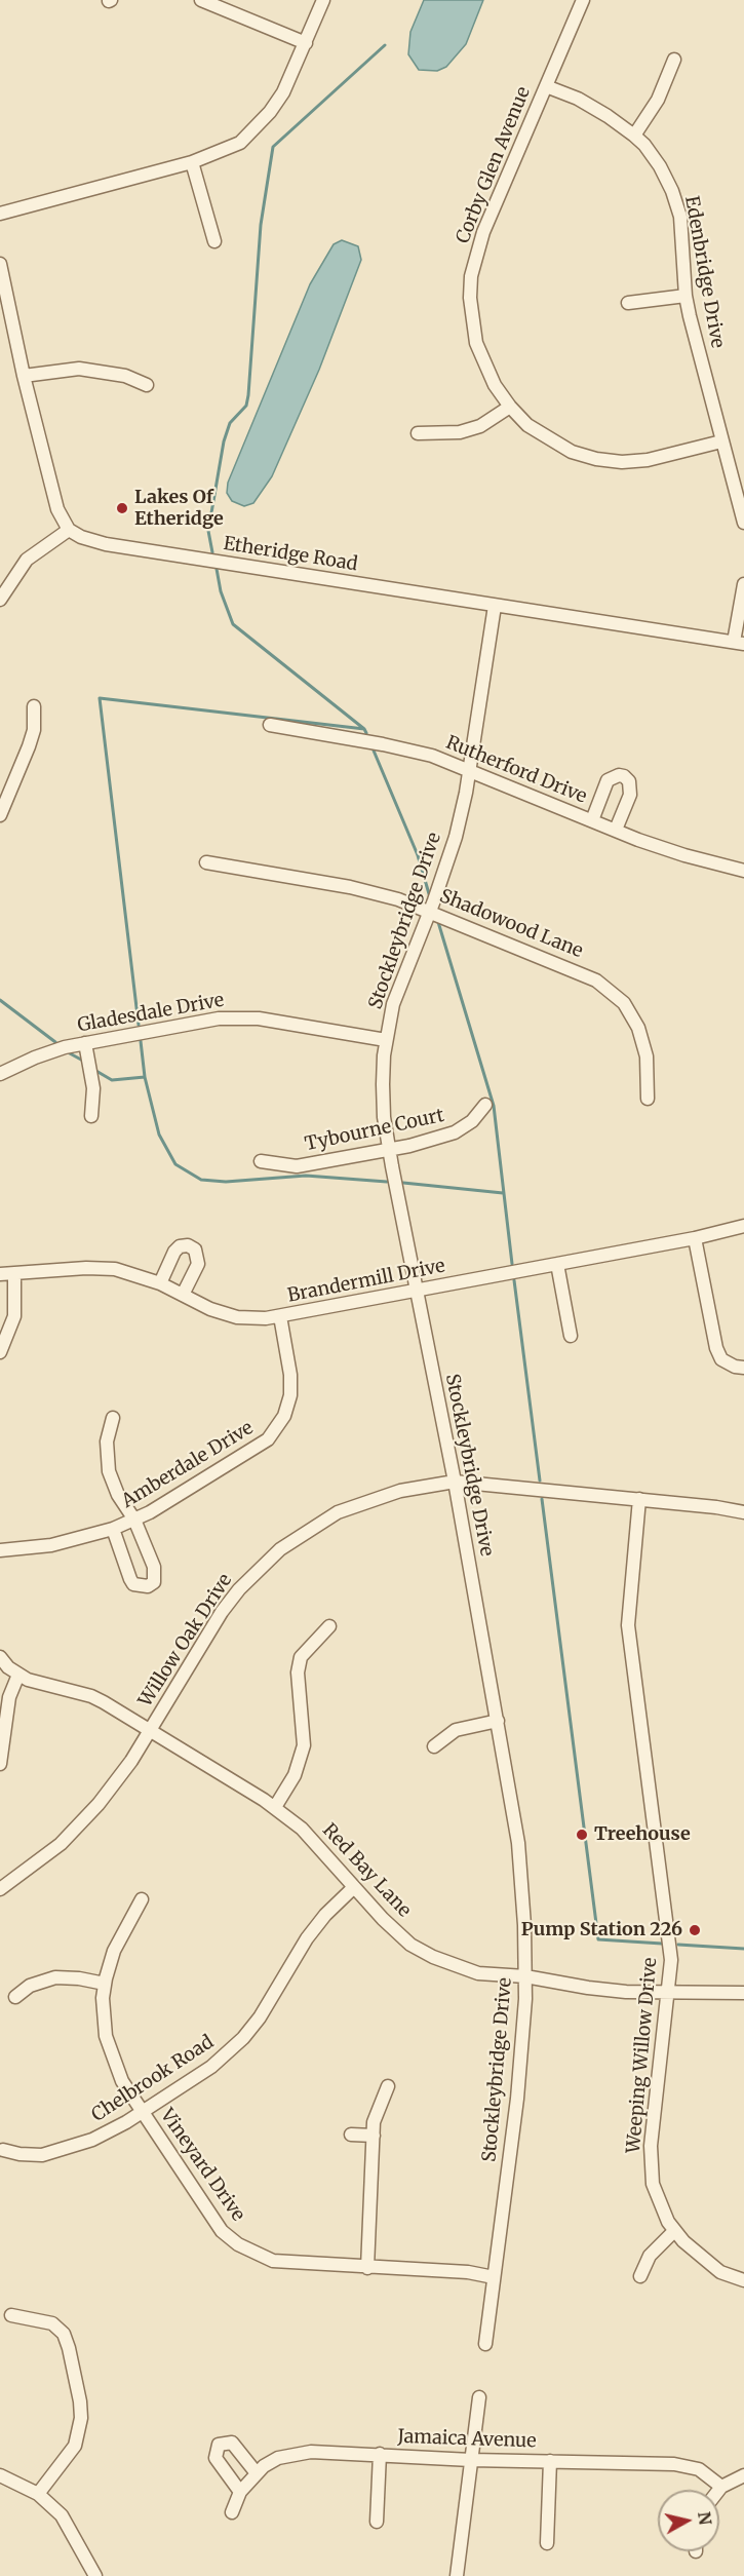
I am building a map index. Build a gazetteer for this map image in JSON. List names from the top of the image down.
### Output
{
  "streets": {
    "street": [
      "Corby Glen Avenue",
      "Edenbridge Drive",
      "Etheridge Road",
      "Rutherford Drive",
      "Stockleybridge Drive",
      "Shadowood Lane",
      "Gladesdale Drive",
      "Tybourne Court",
      "Brandermill Drive",
      "Amberdale Drive",
      "Willow Oak Drive",
      "Red Bay Lane",
      "Weeping Willow Drive",
      "Chelbrook Road",
      "Vineyard Drive",
      "Jamaica Avenue"
    ]
  },
  "crossings": [
    ["Corby Glen Avenue", "Edenbridge Drive"],
    ["Etheridge Road", "Stockleybridge Drive"],
    ["Rutherford Drive", "Stockleybridge Drive"],
    ["Stockleybridge Drive", "Shadowood Lane"],
    ["Stockleybridge Drive", "Gladesdale Drive"],
    ["Stockleybridge Drive", "Tybourne Court"],
    ["Stockleybridge Drive", "Brandermill Drive"],
    ["Stockleybridge Drive", "Willow Oak Drive"],
    ["Stockleybridge Drive", "Red Bay Lane"],
    ["Stockleybridge Drive", "Vineyard Drive"],
    ["Brandermill Drive", "Amberdale Drive"],
    ["Willow Oak Drive", "Red Bay Lane"],
    ["Willow Oak Drive", "Weeping Willow Drive"],
    ["Red Bay Lane", "Weeping Willow Drive"],
    ["Red Bay Lane", "Chelbrook Road"],
    ["Chelbrook Road", "Vineyard Drive"]
  ],
  "places": ["Lakes Of Etheridge", "Treehouse", "Pump Station 226"],
  "north": "right"
}
